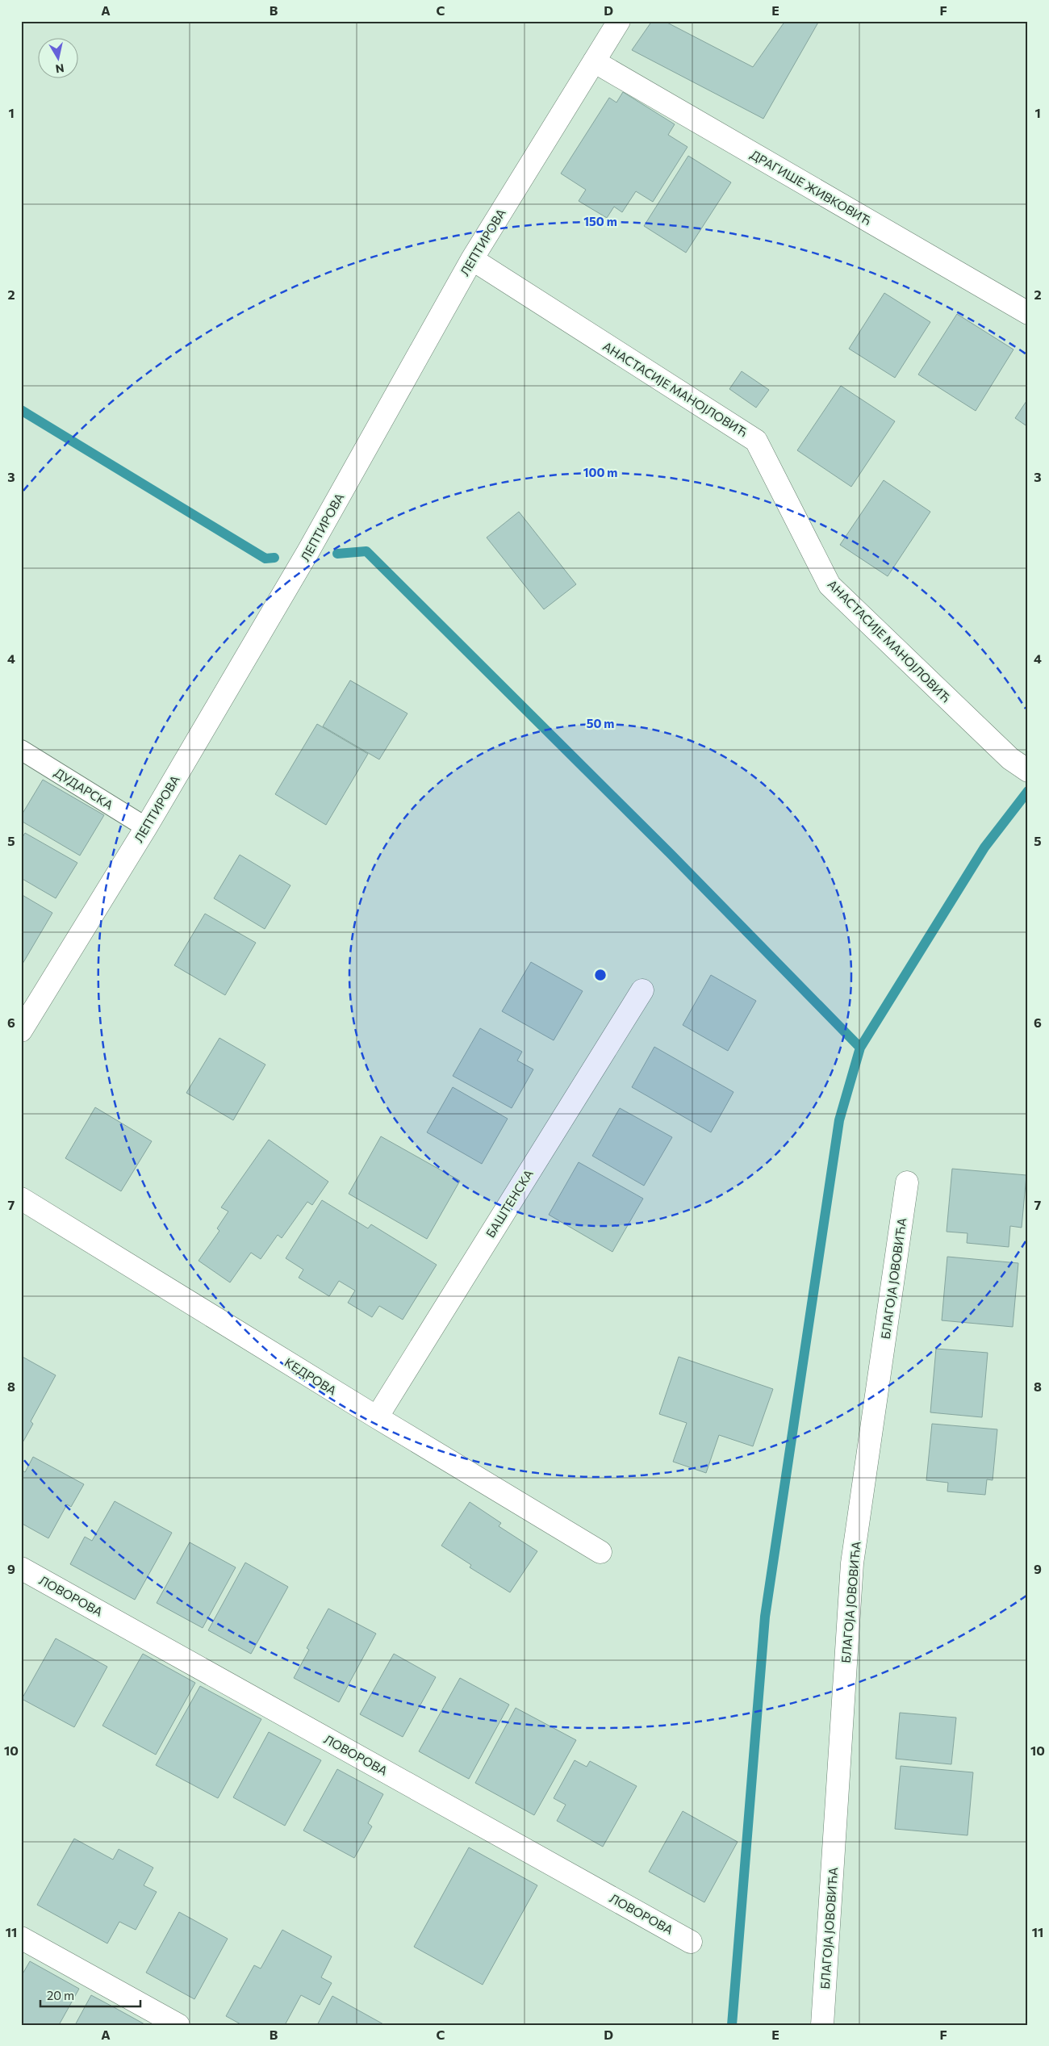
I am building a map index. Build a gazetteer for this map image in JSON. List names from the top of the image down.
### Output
{
  "streets": {
    "street": [
      "ДРАГИШЕ ЖИВКОВИЋ",
      "ЛЕПТИРОВА",
      "АНАСТАСИЈЕ МАНОЈЛОВИЋ",
      "БАШТЕНСКА",
      "БЛАГОЈА ЈОВОВИЋА",
      "КЕДРОВА",
      "ЛОВОРОВА"
    ],
    "lane": ["ДУДАРСКА"]
  },
  "crossings": [
    ["ДРАГИШЕ ЖИВКОВИЋ", "ЛЕПТИРОВА"],
    ["ЛЕПТИРОВА", "АНАСТАСИЈЕ МАНОЈЛОВИЋ"],
    ["ЛЕПТИРОВА", "ДУДАРСКА"],
    ["БАШТЕНСКА", "КЕДРОВА"]
  ],
  "scale_bar": "20 m",
  "north": "bottom",
  "grid": {
    "columns": [
      "A",
      "B",
      "C",
      "D",
      "E",
      "F"
    ],
    "rows": [
      "1",
      "2",
      "3",
      "4",
      "5",
      "6",
      "7",
      "8",
      "9",
      "10",
      "11"
    ]
  },
  "rings": ["150 m", "100 m", "50 m"]
}
